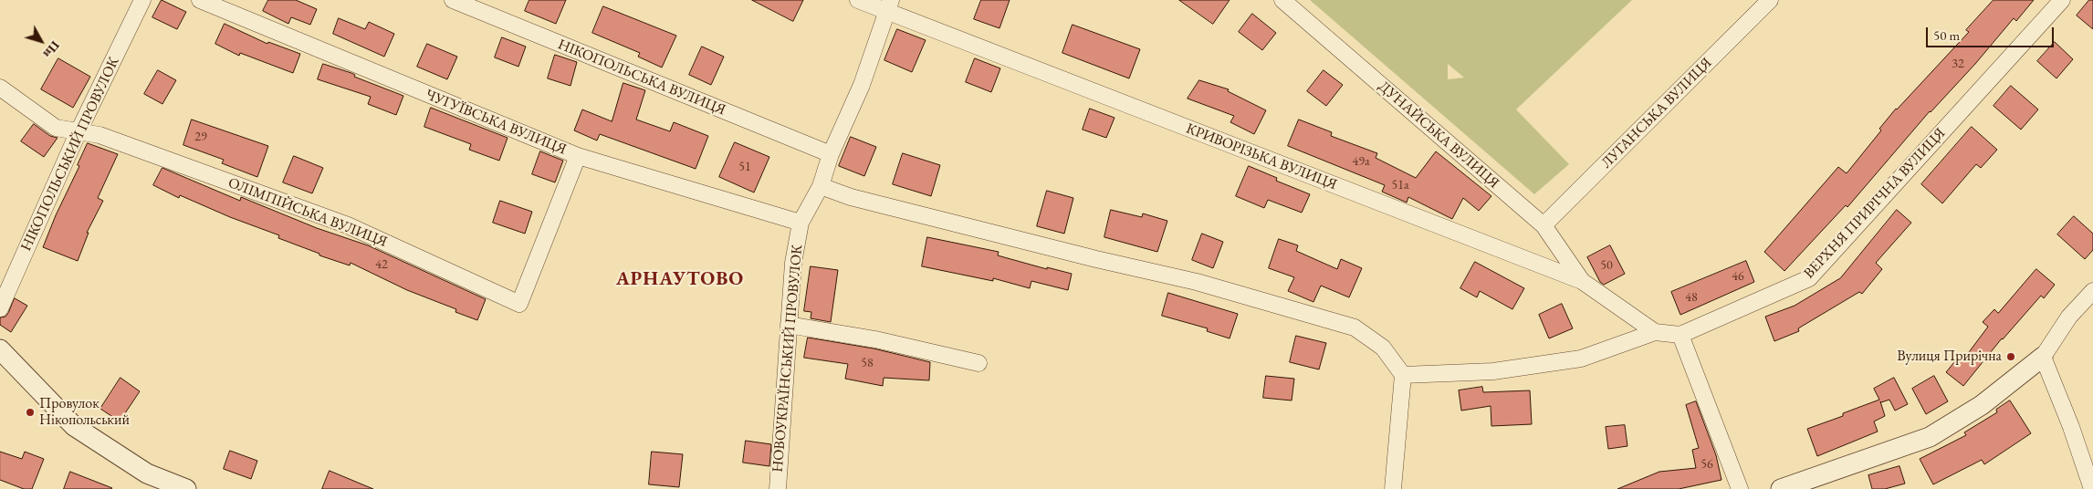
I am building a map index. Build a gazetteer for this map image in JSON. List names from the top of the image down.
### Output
{
  "streets": {
    "street": [
      "НІКОПОЛЬСЬКА ВУЛИЦЯ",
      "ЛУГАНСЬКА ВУЛИЦЯ",
      "ЧУГУЇВСЬКА ВУЛИЦЯ",
      "ДУНАЙСЬКА ВУЛИЦЯ",
      "НІКОПОЛЬСЬКИЙ ПРОВУЛОК",
      "КРИВОРІЗЬКА ВУЛИЦЯ",
      "ВЕРХНЯ ПРИРІЧНА ВУЛИЦЯ",
      "ОЛІМПІЙСЬКА ВУЛИЦЯ",
      "НОВОУКРАЇНСЬКИЙ ПРОВУЛОК"
    ]
  },
  "crossings": [
    ["НІКОПОЛЬСЬКА ВУЛИЦЯ", "НОВОУКРАЇНСЬКИЙ ПРОВУЛОК"],
    ["ЛУГАНСЬКА ВУЛИЦЯ", "ДУНАЙСЬКА ВУЛИЦЯ"],
    ["ЧУГУЇВСЬКА ВУЛИЦЯ", "ОЛІМПІЙСЬКА ВУЛИЦЯ"],
    ["ЧУГУЇВСЬКА ВУЛИЦЯ", "НОВОУКРАЇНСЬКИЙ ПРОВУЛОК"],
    ["ДУНАЙСЬКА ВУЛИЦЯ", "КРИВОРІЗЬКА ВУЛИЦЯ"],
    ["НІКОПОЛЬСЬКИЙ ПРОВУЛОК", "ОЛІМПІЙСЬКА ВУЛИЦЯ"],
    ["КРИВОРІЗЬКА ВУЛИЦЯ", "ВЕРХНЯ ПРИРІЧНА ВУЛИЦЯ"],
    ["КРИВОРІЗЬКА ВУЛИЦЯ", "НОВОУКРАЇНСЬКИЙ ПРОВУЛОК"]
  ],
  "districts": ["АРНАУТОВО"],
  "places": ["Вулиця Прирічна", "Провулок Нікопольський"],
  "house_numbers": [
    "32",
    "29",
    "49а",
    "51",
    "51а",
    "42",
    "50",
    "46",
    "48",
    "58",
    "56"
  ],
  "scale_bar": "50 m",
  "north": "bottom right"
}
